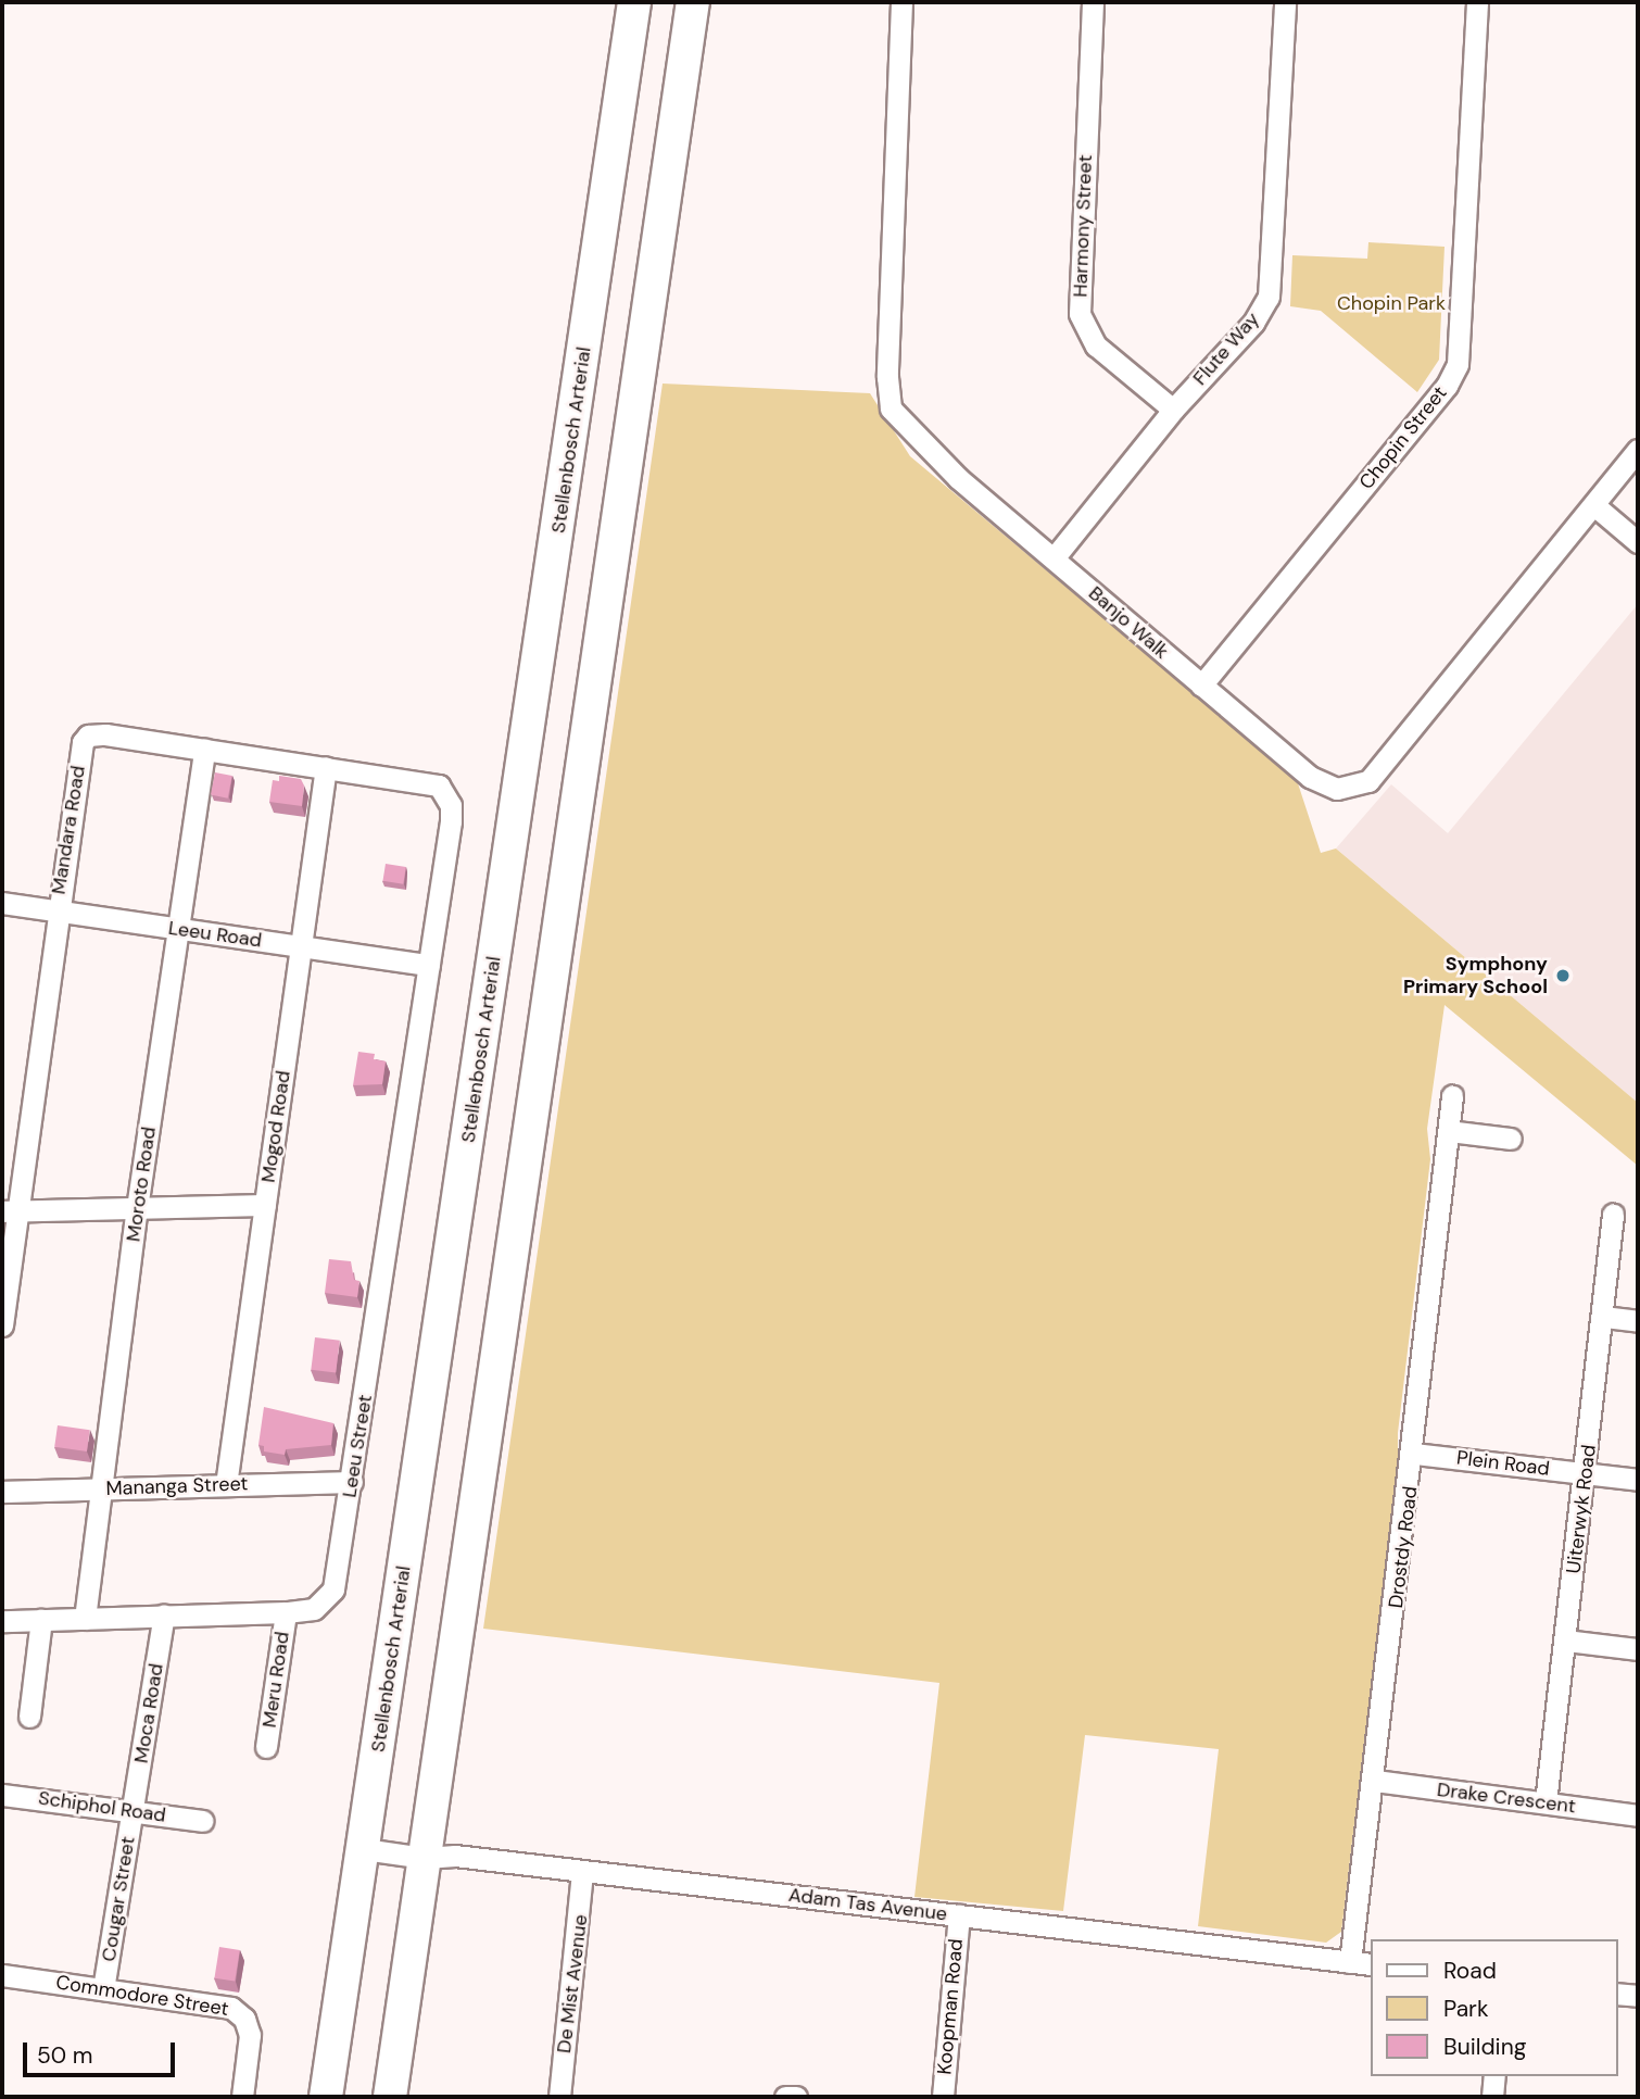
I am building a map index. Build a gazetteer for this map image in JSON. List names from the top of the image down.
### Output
{
  "streets": {
    "main road": ["Stellenbosch Arterial"],
    "street": [
      "Harmony Street",
      "Flute Way",
      "Chopin Street",
      "Banjo Walk",
      "Mandara Road",
      "Leeu Road",
      "Mogod Road",
      "Moroto Road",
      "Leeu Street",
      "Plein Road",
      "Mananga Street",
      "Uiterwyk Road",
      "Drostdy Road",
      "Meru Road",
      "Moca Road",
      "Drake Crescent",
      "Schiphol Road",
      "Cougar Street",
      "Adam Tas Avenue",
      "De Mist Avenue",
      "Commodore Street",
      "Koopman Road"
    ]
  },
  "crossings": [
    ["Harmony Street", "Flute Way"],
    ["Flute Way", "Banjo Walk"],
    ["Chopin Street", "Banjo Walk"],
    ["Stellenbosch Arterial", "Adam Tas Avenue"],
    ["Mandara Road", "Leeu Road"],
    ["Mandara Road", "Mogod Road"],
    ["Mandara Road", "Moroto Road"],
    ["Mandara Road", "Leeu Street"],
    ["Leeu Road", "Mogod Road"],
    ["Leeu Road", "Moroto Road"],
    ["Leeu Road", "Leeu Street"],
    ["Mogod Road", "Mananga Street"],
    ["Moroto Road", "Leeu Street"],
    ["Moroto Road", "Mananga Street"],
    ["Leeu Street", "Mananga Street"],
    ["Leeu Street", "Meru Road"],
    ["Leeu Street", "Moca Road"],
    ["Plein Road", "Uiterwyk Road"],
    ["Plein Road", "Drostdy Road"],
    ["Uiterwyk Road", "Drake Crescent"],
    ["Drostdy Road", "Drake Crescent"],
    ["Drostdy Road", "Adam Tas Avenue"],
    ["Moca Road", "Schiphol Road"],
    ["Moca Road", "Cougar Street"],
    ["Schiphol Road", "Cougar Street"],
    ["Cougar Street", "Commodore Street"],
    ["Adam Tas Avenue", "De Mist Avenue"],
    ["Adam Tas Avenue", "Koopman Road"]
  ],
  "parks": ["Chopin Park"],
  "places": ["Symphony Primary School"],
  "legend": ["Road", "Park", "Building"],
  "scale_bar": "50 m"
}
